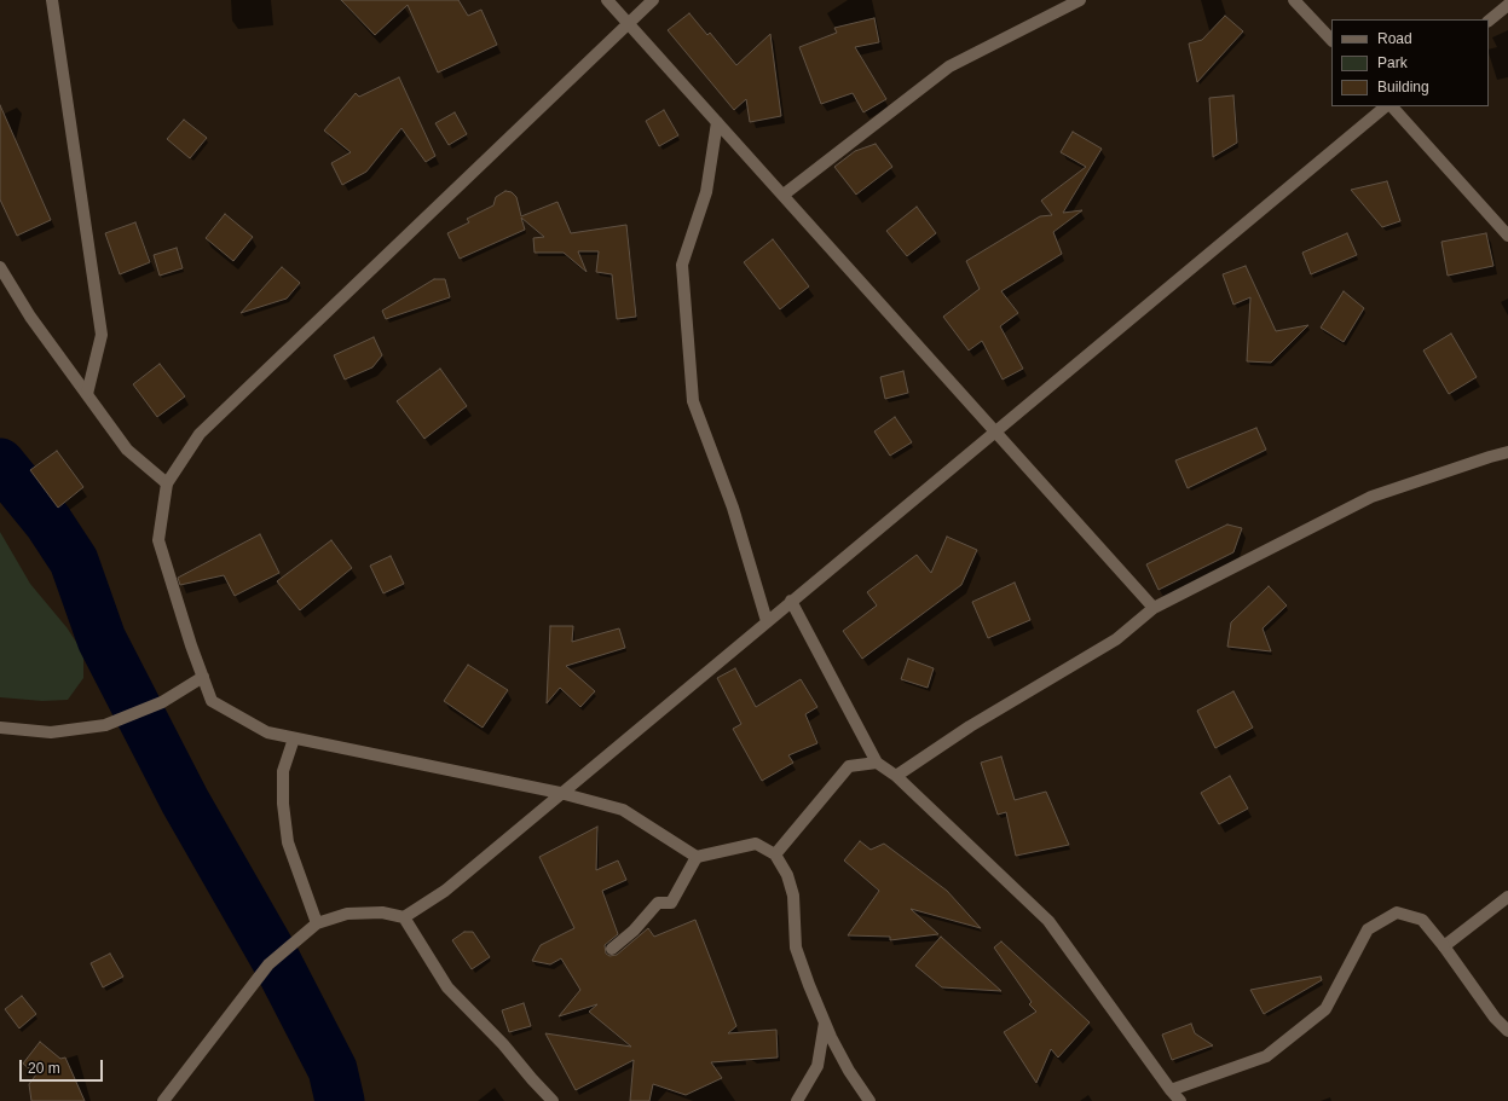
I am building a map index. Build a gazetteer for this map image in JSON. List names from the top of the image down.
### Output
{
  "legend": ["Road", "Park", "Building"],
  "scale_bar": "20 m"
}
